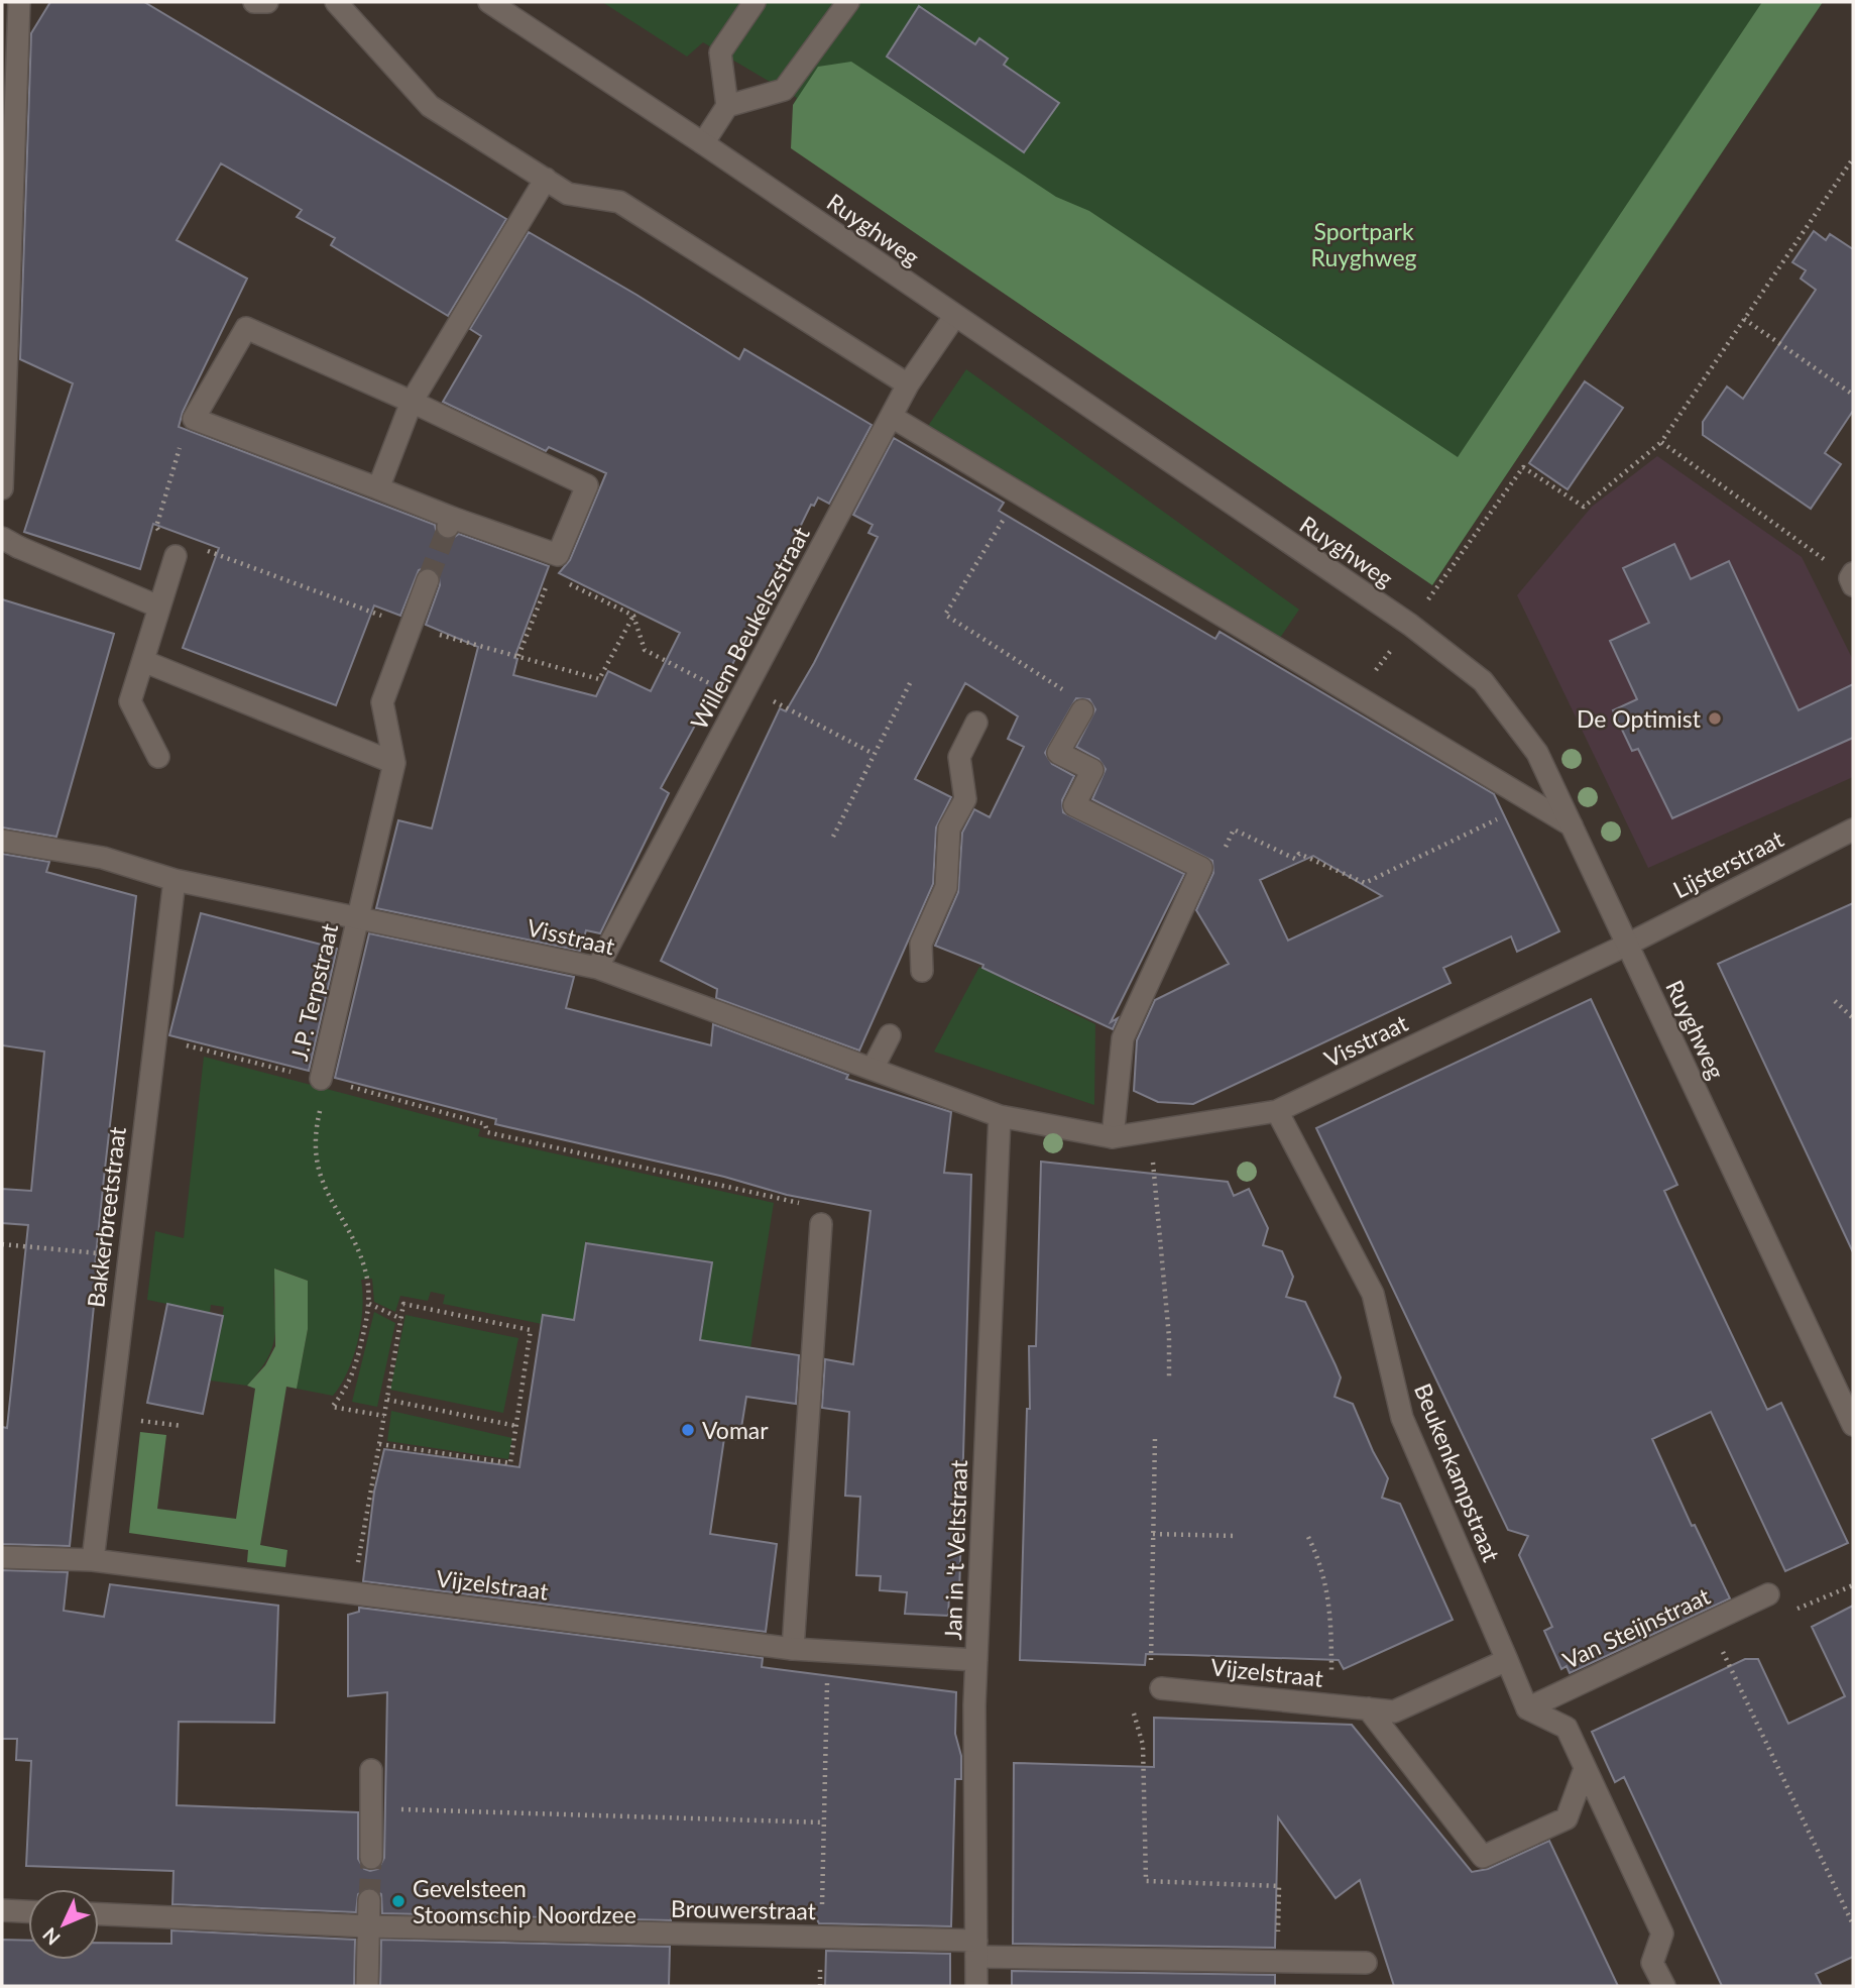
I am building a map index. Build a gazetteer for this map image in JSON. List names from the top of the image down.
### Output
{
  "streets": {
    "street": [
      "Ruyghweg",
      "Willem Beukelszstraat",
      "Lijsterstraat",
      "Visstraat",
      "J.P. Terpstraat",
      "Bakkerbreetstraat",
      "Beukenkampstraat",
      "Jan in 't Veltstraat",
      "Vijzelstraat",
      "Van Steijnstraat",
      "Brouwerstraat"
    ]
  },
  "crossings": [
    ["Ruyghweg", "Willem Beukelszstraat"],
    ["Ruyghweg", "Lijsterstraat"],
    ["Ruyghweg", "Visstraat"],
    ["Willem Beukelszstraat", "Visstraat"],
    ["Lijsterstraat", "Visstraat"],
    ["Visstraat", "J.P. Terpstraat"],
    ["Visstraat", "Bakkerbreetstraat"],
    ["Visstraat", "Beukenkampstraat"],
    ["Visstraat", "Jan in 't Veltstraat"],
    ["Bakkerbreetstraat", "Vijzelstraat"],
    ["Beukenkampstraat", "Van Steijnstraat"],
    ["Jan in 't Veltstraat", "Vijzelstraat"],
    ["Jan in 't Veltstraat", "Brouwerstraat"]
  ],
  "parks": ["Sportpark Ruyghweg"],
  "places": ["De Optimist", "Vomar", "Gevelsteen Stoomschip Noordzee"],
  "north": "bottom left"
}
